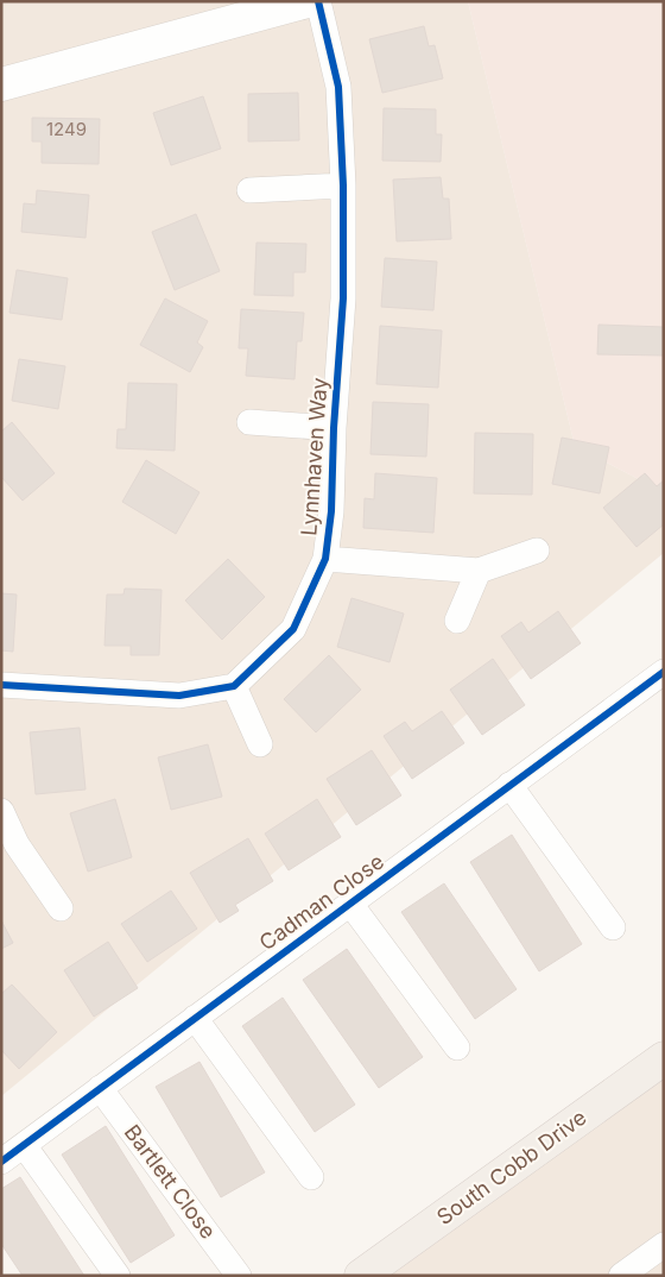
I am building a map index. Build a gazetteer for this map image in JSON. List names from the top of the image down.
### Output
{
  "streets": {
    "main road": ["South Cobb Drive"],
    "street": ["Lynnhaven Way", "Cadman Close", "Bartlett Close"]
  },
  "crossings": [
    ["Cadman Close", "Bartlett Close"]
  ],
  "house_numbers": ["1249"]
}
